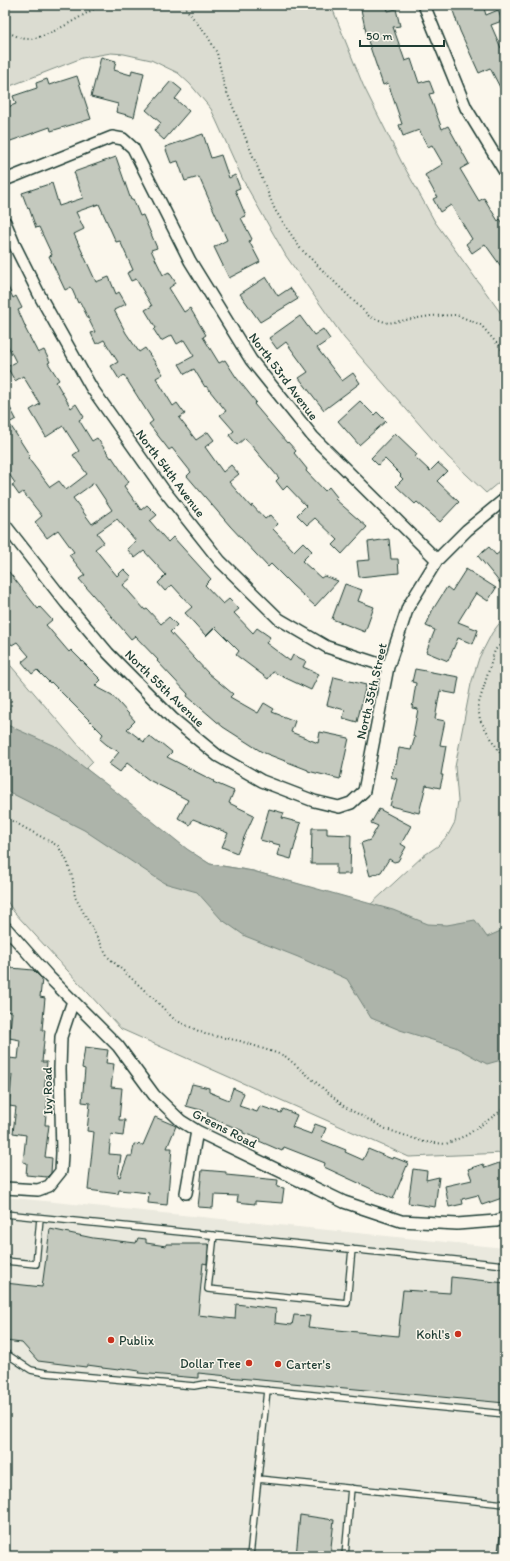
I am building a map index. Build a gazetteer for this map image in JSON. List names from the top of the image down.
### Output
{
  "streets": {
    "street": [
      "North 53rd Avenue",
      "North 54th Avenue",
      "North 55th Avenue",
      "North 35th Street",
      "Ivy Road",
      "Greens Road"
    ]
  },
  "crossings": [
    ["North 53rd Avenue", "North 35th Street"],
    ["North 54th Avenue", "North 35th Street"],
    ["North 55th Avenue", "North 35th Street"],
    ["Ivy Road", "Greens Road"]
  ],
  "places": [
    "Kohl's",
    "Publix",
    "Dollar Tree",
    "Carter's"
  ],
  "scale_bar": "50 m"
}
